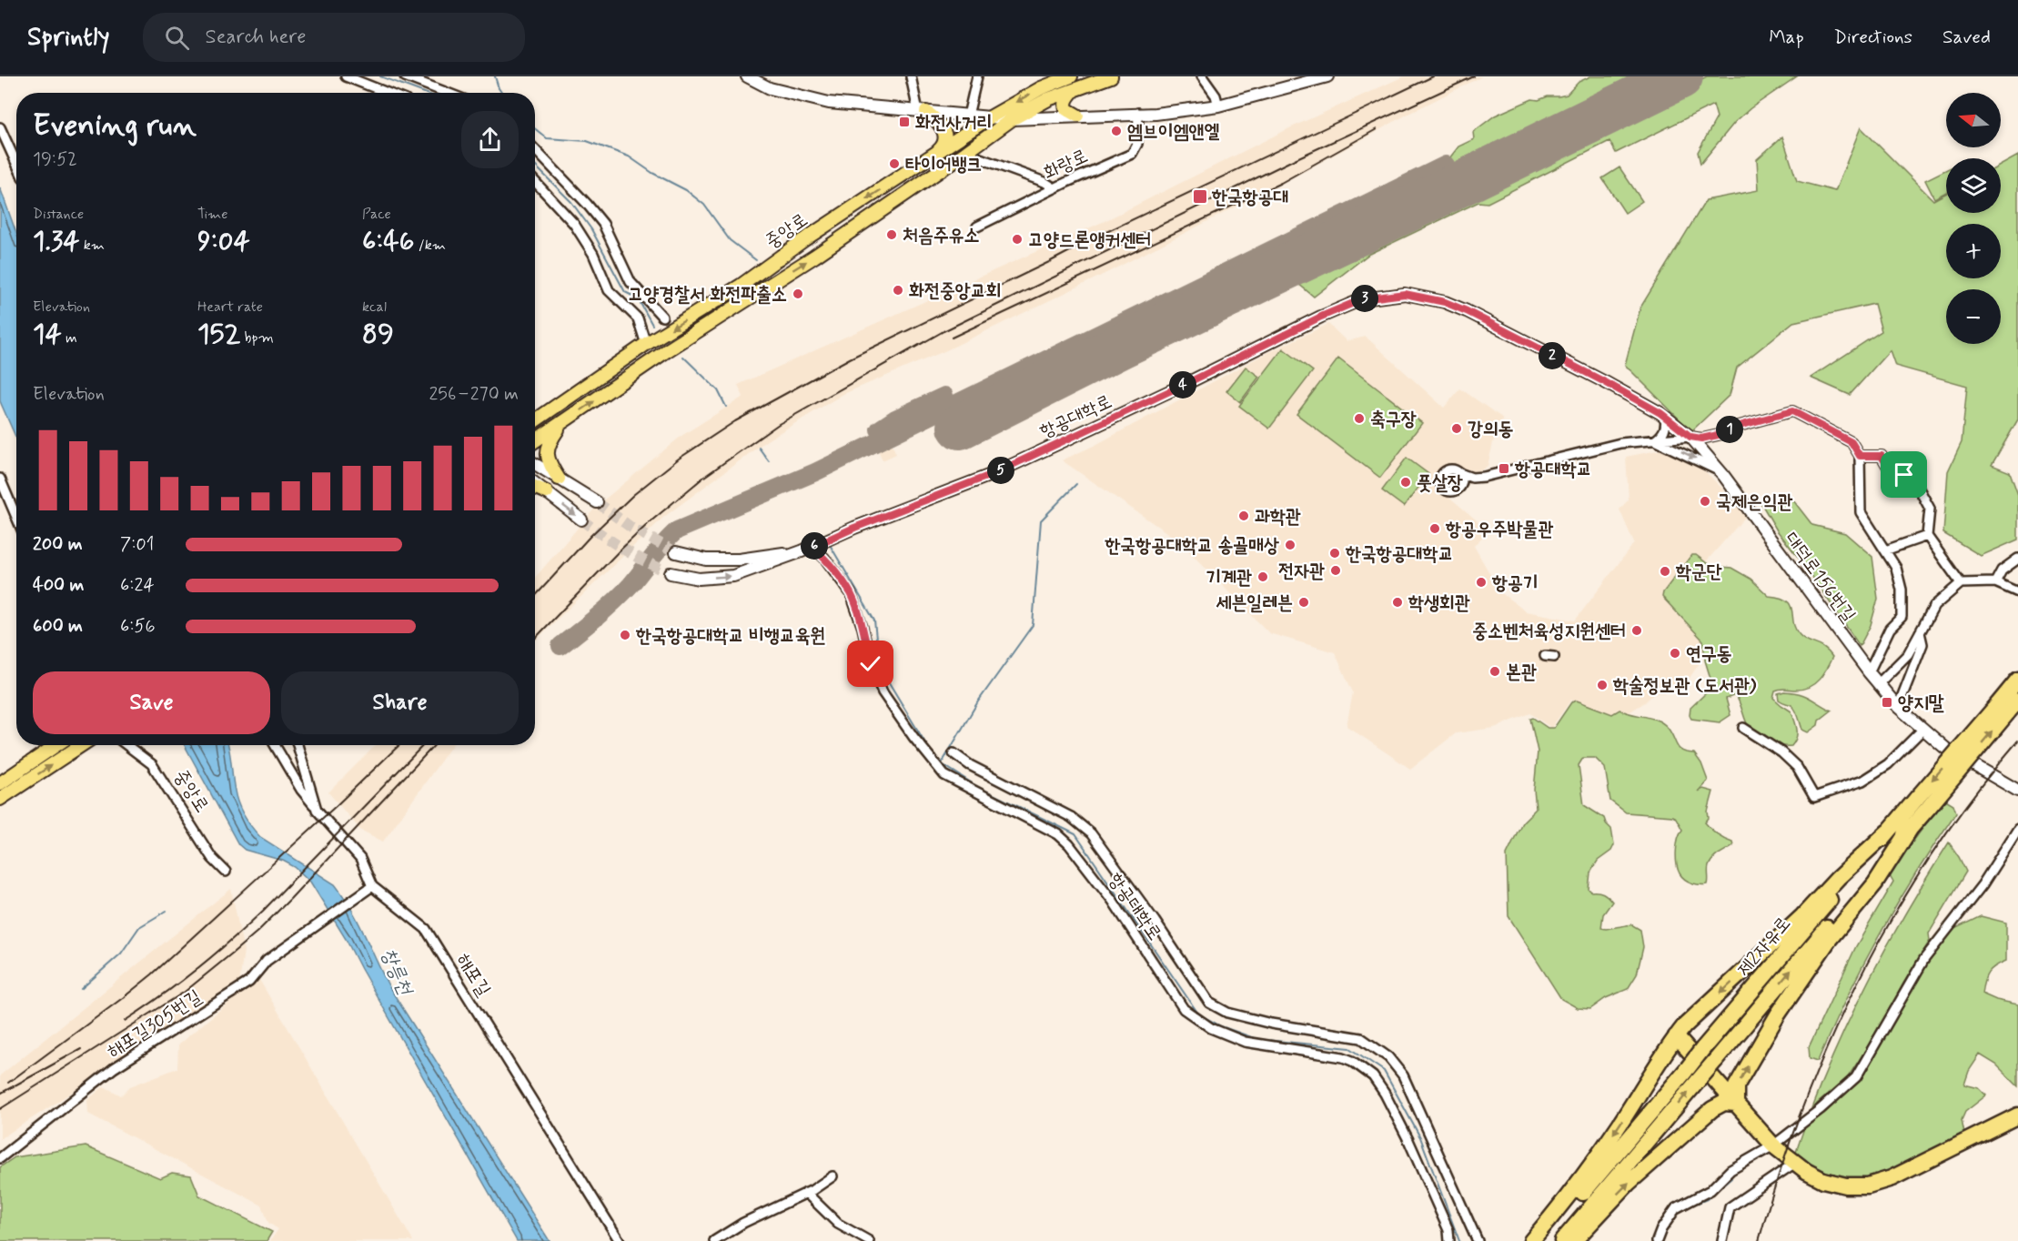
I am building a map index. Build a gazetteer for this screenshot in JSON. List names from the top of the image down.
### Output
{
  "streets": {
    "highway": ["제2자유로"],
    "main road": ["중앙로"],
    "street": [
      "화랑로",
      "항공대학로",
      "대덕로156번길",
      "해포길",
      "해포길305번길"
    ]
  },
  "crossings": [
    ["화랑로", "중앙로"],
    ["항공대학로", "대덕로156번길"],
    ["해포길", "해포길305번길"]
  ],
  "water": ["창릉천"],
  "places": {
    "transit": [
      "화전사거리",
      "한국항공대",
      "항공대학교",
      "양지말"
    ],
    "other": [
      "엠브이엠앤엘",
      "타이어뱅크",
      "처음주유소",
      "고양드론앵커센터",
      "화전중앙교회",
      "고양경찰서 화전파출소",
      "축구장",
      "강의동",
      "풋살장",
      "국제은익관",
      "과학관",
      "항공우주박물관",
      "한국항공대학교 송골매상",
      "한국항공대학교",
      "전자관",
      "학군단",
      "기계관",
      "항공기",
      "세븐일레븐",
      "학생회관",
      "중소벤처육성지원센터",
      "한국항공대학교 비행교육원",
      "연구동",
      "본관",
      "학술정보관 (도서관)"
    ]
  },
  "north": "left",
  "page": {
    "header": "Sprintly",
    "search": "Search here",
    "nav": ["Map", "Directions", "Saved"],
    "map_buttons": ["+", "−"],
    "heading": ["Evening run", "19:52"],
    "stats": [
      ["Distance", "1.34 km"],
      ["Time", "9:04"],
      ["Pace", "6:46 /km"],
      ["Elevation", "14 m"],
      ["Heart rate", "152 bpm"],
      ["kcal", "89"]
    ],
    "pins": [
      "3",
      "2",
      "4",
      "1",
      "5",
      "6"
    ],
    "chart": ["Elevation", "256–270 m"],
    "list": [
      {
        "name": "200 m",
        "note": "7:01"
      },
      {
        "name": "400 m",
        "note": "6:24"
      },
      {
        "name": "600 m",
        "note": "6:56"
      }
    ],
    "buttons": ["Save", "Share"]
  }
}
